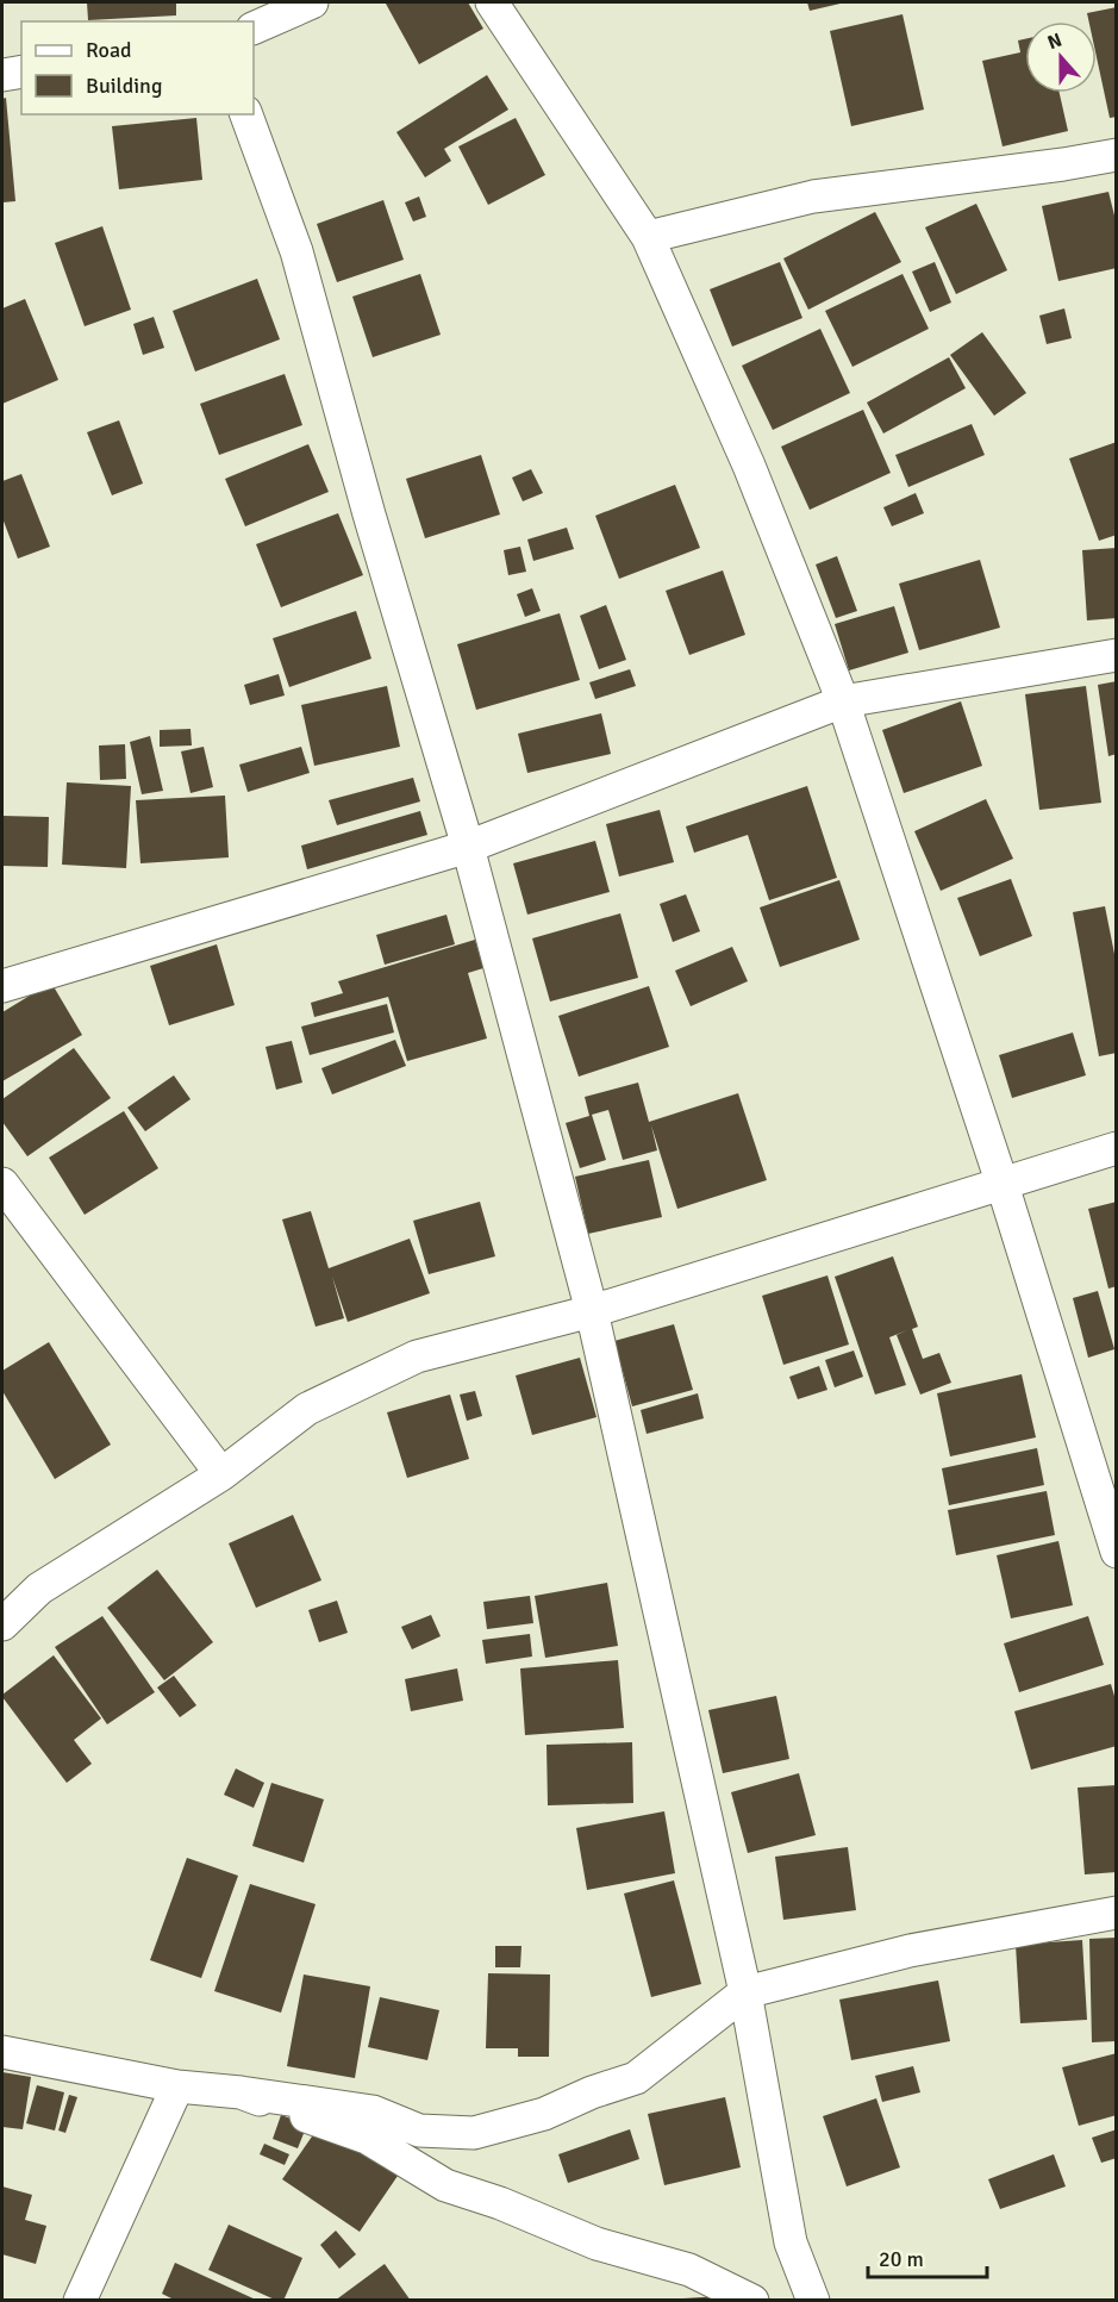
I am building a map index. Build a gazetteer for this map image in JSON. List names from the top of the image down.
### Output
{
  "legend": ["Road", "Building"],
  "scale_bar": "20 m",
  "north": "top"
}
